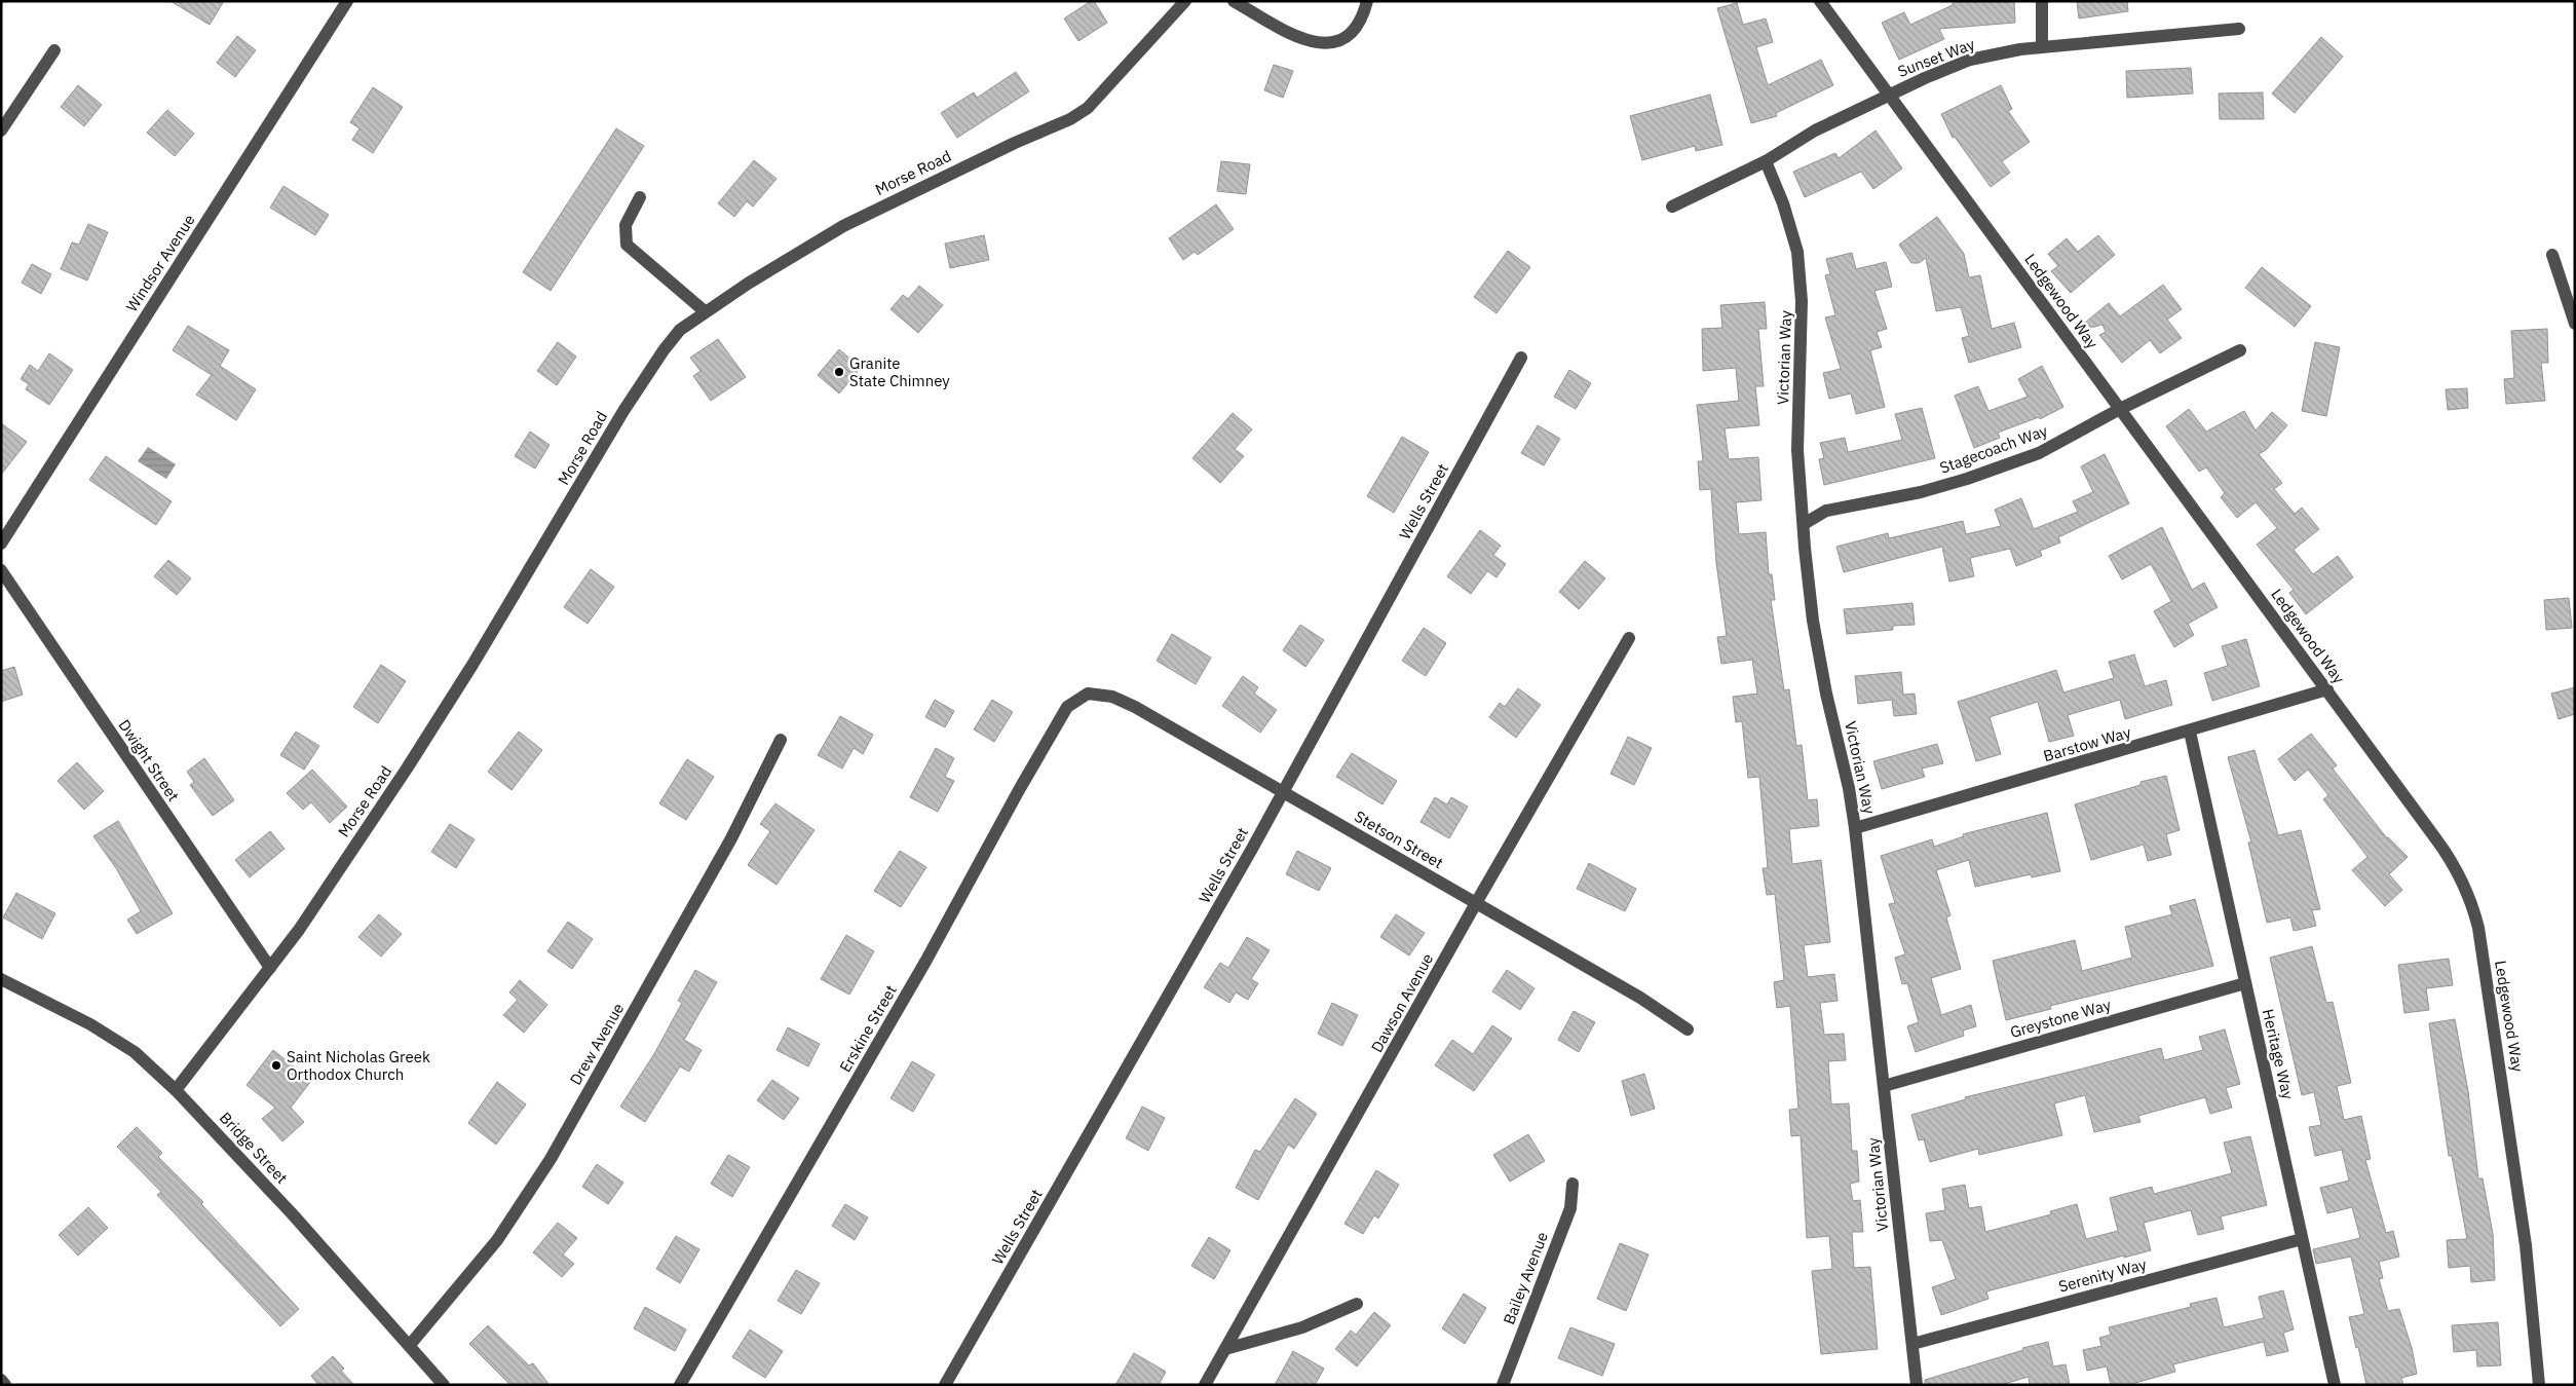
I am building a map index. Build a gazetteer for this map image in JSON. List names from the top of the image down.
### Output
{
  "streets": {
    "street": [
      "Sunset Way",
      "Morse Road",
      "Windsor Avenue",
      "Ledgewood Way",
      "Victorian Way",
      "Stagecoach Way",
      "Wells Street",
      "Barstow Way",
      "Dwight Street",
      "Stetson Street",
      "Dawson Avenue",
      "Greystone Way",
      "Erskine Street",
      "Drew Avenue",
      "Heritage Way",
      "Bridge Street",
      "Serenity Way",
      "Bailey Avenue"
    ]
  },
  "crossings": [
    ["Sunset Way", "Ledgewood Way"],
    ["Sunset Way", "Victorian Way"],
    ["Morse Road", "Dwight Street"],
    ["Morse Road", "Bridge Street"],
    ["Ledgewood Way", "Stagecoach Way"],
    ["Ledgewood Way", "Barstow Way"],
    ["Victorian Way", "Stagecoach Way"],
    ["Victorian Way", "Barstow Way"],
    ["Victorian Way", "Greystone Way"],
    ["Victorian Way", "Serenity Way"],
    ["Wells Street", "Stetson Street"],
    ["Barstow Way", "Heritage Way"],
    ["Stetson Street", "Dawson Avenue"],
    ["Stetson Street", "Erskine Street"],
    ["Greystone Way", "Heritage Way"],
    ["Drew Avenue", "Bridge Street"],
    ["Heritage Way", "Serenity Way"]
  ],
  "places": ["Granite State Chimney", "Saint Nicholas Greek Orthodox Church"]
}
